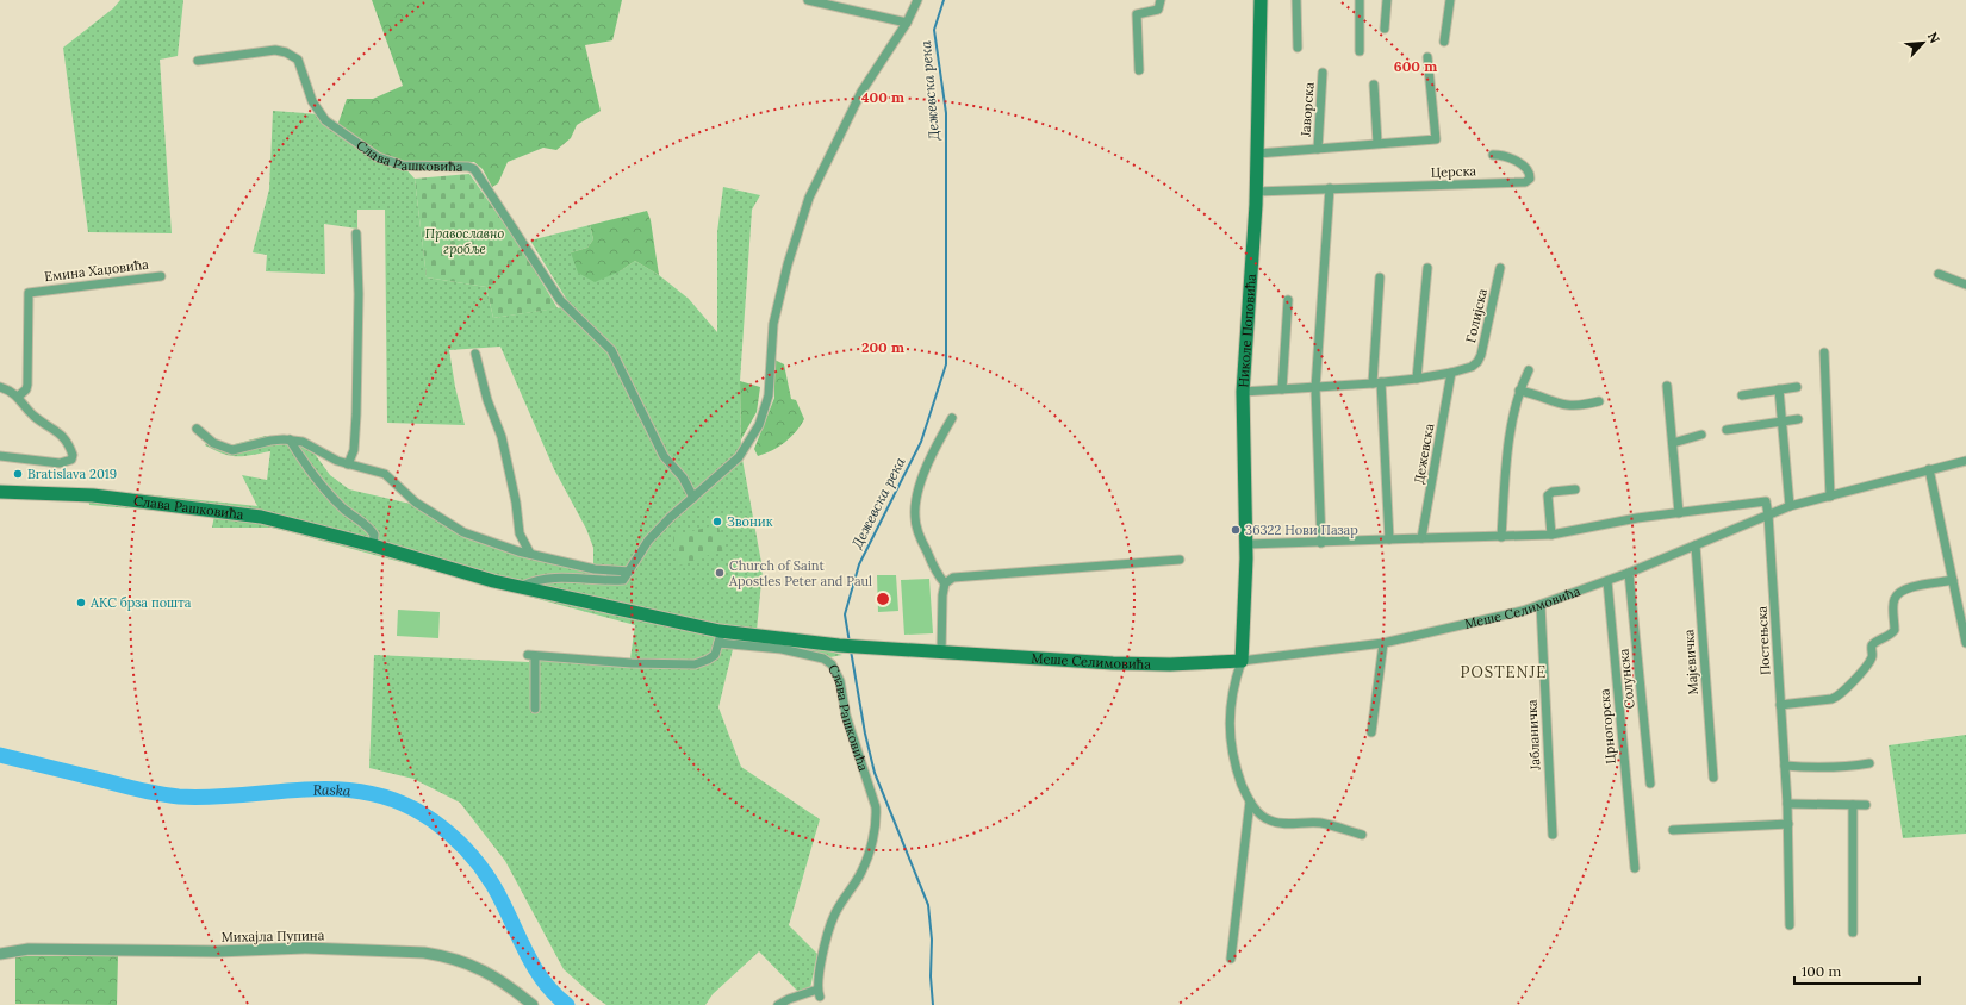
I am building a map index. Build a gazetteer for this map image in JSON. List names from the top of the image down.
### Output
{
  "streets": {
    "main road": ["Слава Рашковића", "Николе Поповића", "Меше Селимовића"],
    "street": [
      "Јаворска",
      "Церска",
      "Емина Хаџовића",
      "Голијска",
      "Дежевска",
      "Постењска",
      "Мајевичка",
      "Солунска",
      "Црногорска",
      "Јабланичка",
      "Михајла Пупина"
    ]
  },
  "crossings": [
    ["Јаворска", "Николе Поповића"],
    ["Слава Рашковића", "Меше Селимовића"],
    ["Церска", "Николе Поповића"],
    ["Голијска", "Николе Поповића"],
    ["Голијска", "Дежевска"],
    ["Николе Поповића", "Меше Селимовића"],
    ["Меше Селимовића", "Постењска"],
    ["Меше Селимовића", "Мајевичка"],
    ["Меше Селимовића", "Солунска"],
    ["Меше Селимовића", "Црногорска"],
    ["Меше Селимовића", "Јабланичка"]
  ],
  "districts": ["POSTENJE"],
  "water": ["Дежевска река", "Raska"],
  "parks": ["Православно гробље"],
  "places": [
    "Bratislava 2019",
    "Звоник",
    "36322 Нови Пазар",
    "Church of Saint Apostles Peter and Paul",
    "АКС брза пошта"
  ],
  "scale_bar": "100 m",
  "north": "top right",
  "rings": ["600 m", "400 m", "200 m"]
}
